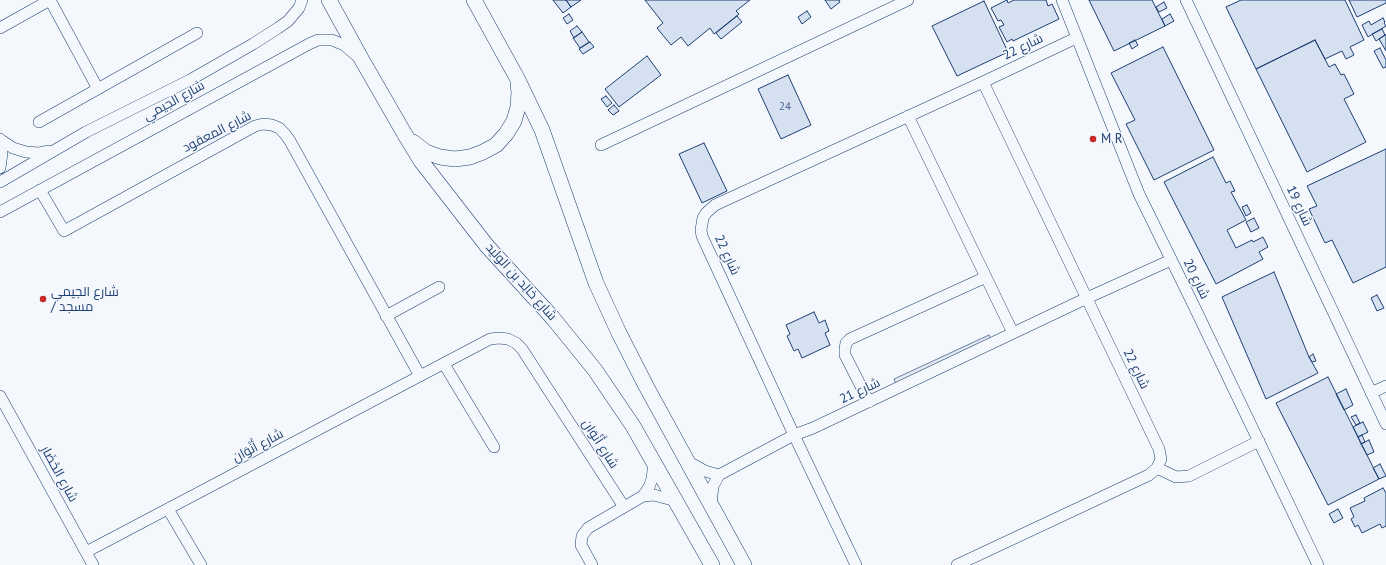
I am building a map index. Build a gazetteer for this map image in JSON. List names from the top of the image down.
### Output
{
  "streets": {
    "street": [
      "شارع 22",
      "شارع الجيمي",
      "شارع المعقود",
      "شارع 19",
      "شارع 20",
      "شارع خالِد بن الوليد",
      "شارع 21",
      "شارع أَنْوَان",
      "شارع الحْضَار"
    ]
  },
  "crossings": [
    ["شارع 22", "شارع 20"],
    ["شارع 22", "شارع 21"],
    ["شارع الجيمي", "شارع المعقود"],
    ["شارع الجيمي", "شارع خالِد بن الوليد"],
    ["شارع المعقود", "شارع أَنْوَان"],
    ["شارع 20", "شارع 21"],
    ["شارع أَنْوَان", "شارع الحْضَار"]
  ],
  "places": ["M R", "شارع الجيمي / مسجد"],
  "house_numbers": ["24"]
}
